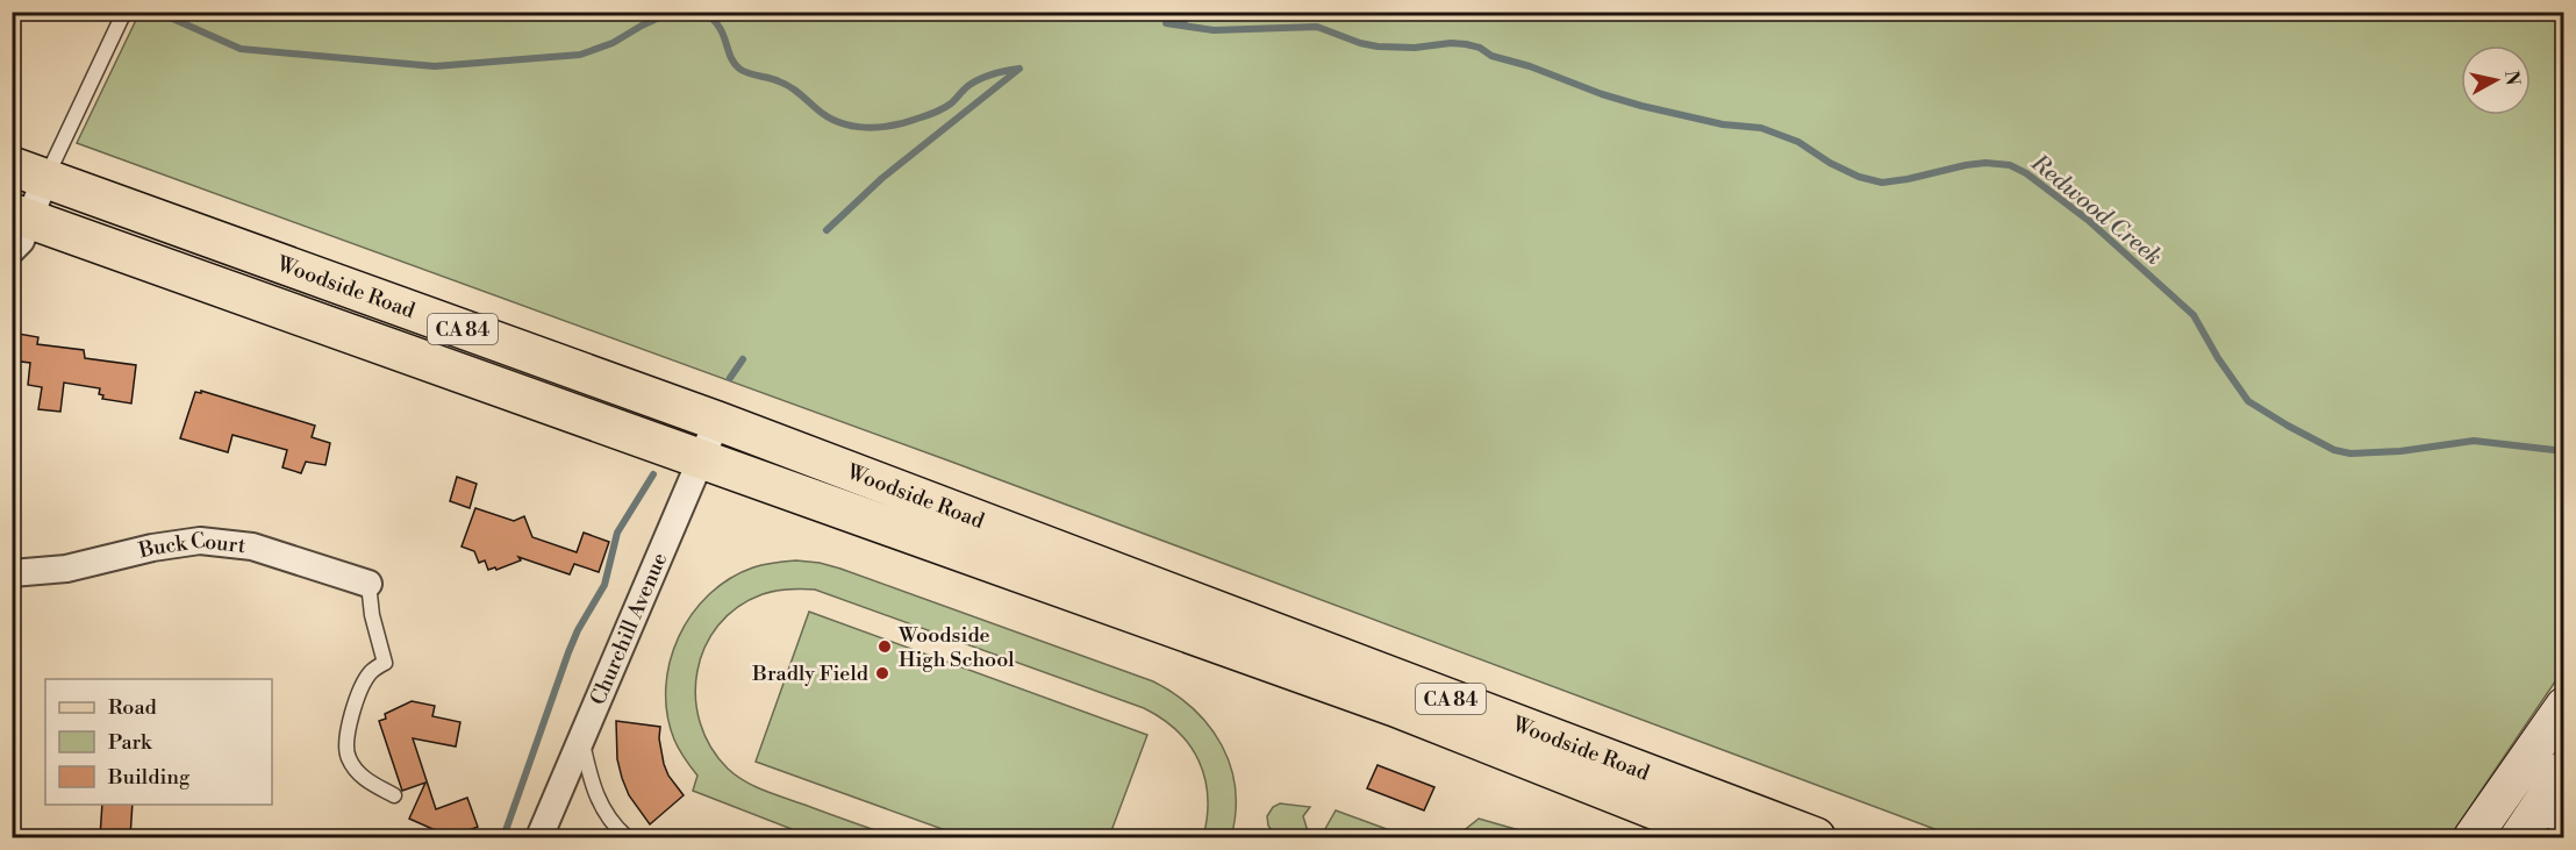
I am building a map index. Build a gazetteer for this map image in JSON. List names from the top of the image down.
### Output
{
  "streets": {
    "main road": ["Woodside Road", "CA 84"],
    "street": ["Buck Court", "Churchill Avenue"]
  },
  "crossings": [
    ["Woodside Road", "Churchill Avenue"]
  ],
  "water": ["Redwood Creek"],
  "places": ["Woodside High School", "Bradly Field"],
  "legend": ["Road", "Park", "Building"],
  "north": "right"
}
